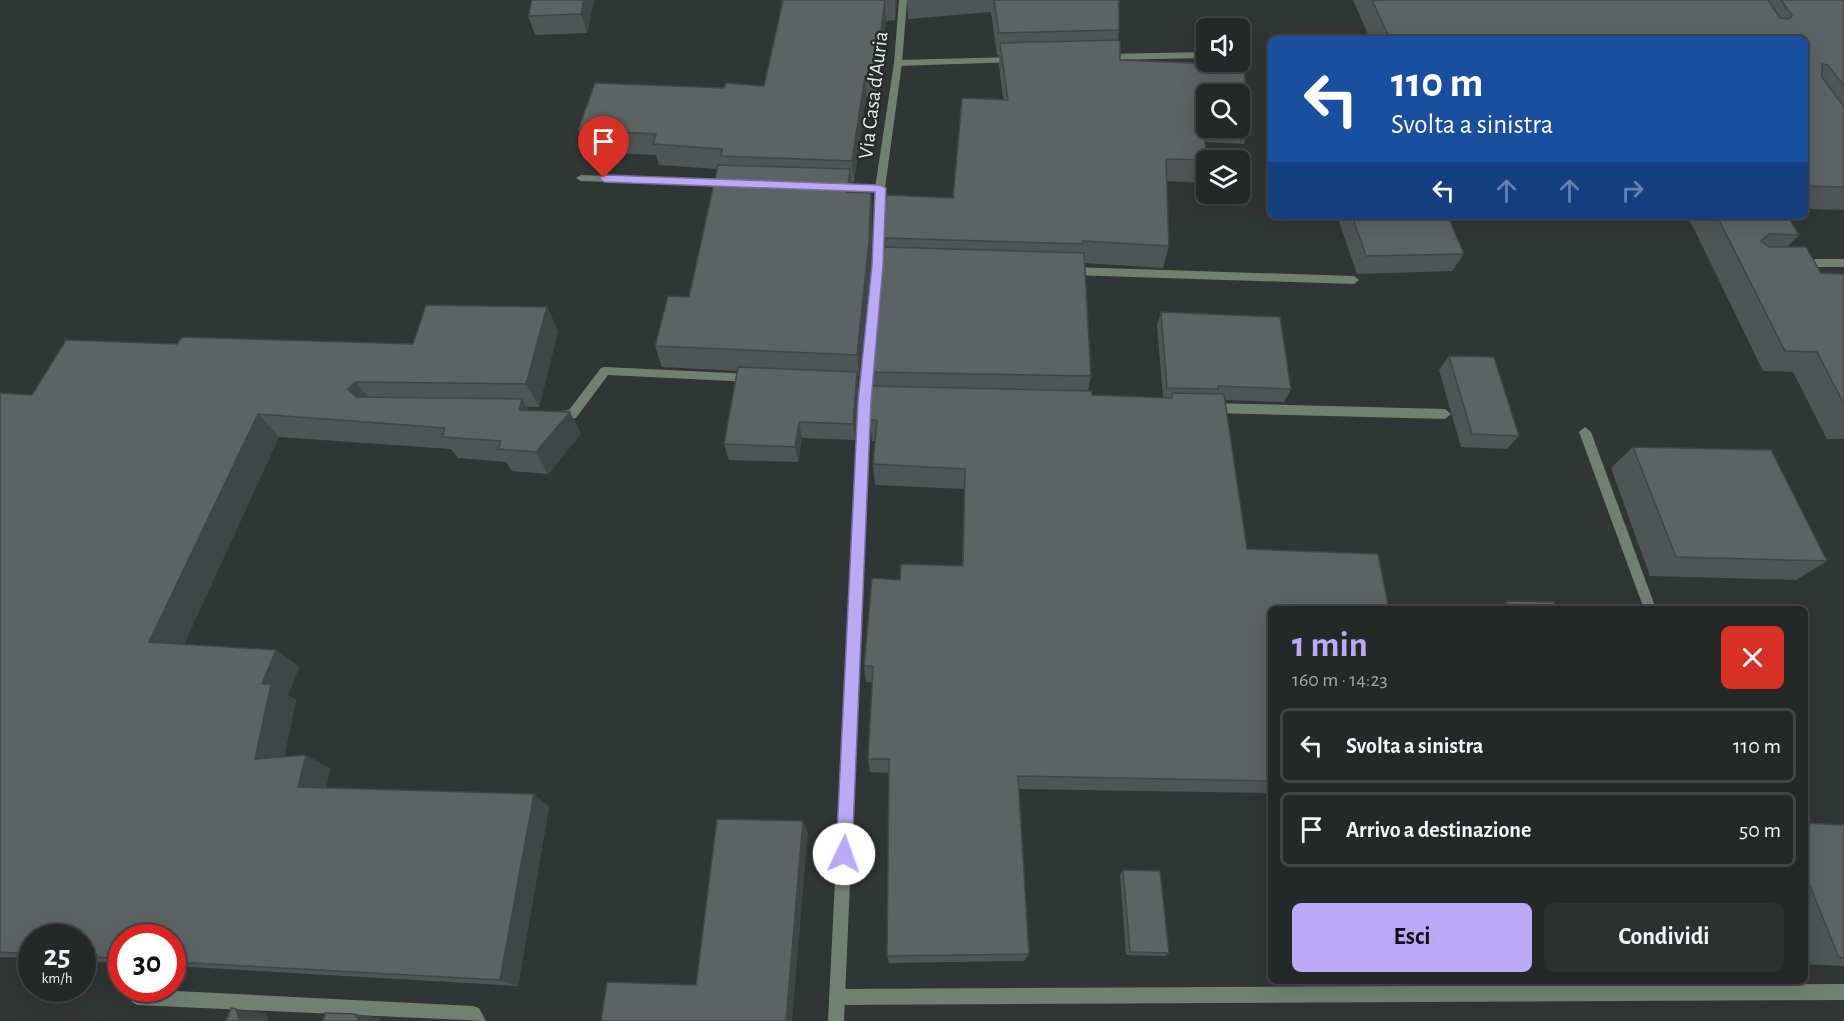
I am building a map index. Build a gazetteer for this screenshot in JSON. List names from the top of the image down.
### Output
{
  "streets": {
    "street": ["Via Casa d'Auria"]
  },
  "page": {
    "turn": ["110 m", "Svolta a sinistra"],
    "heading": ["1 min", "160 m · 14:23"],
    "list": [
      {
        "name": "Svolta a sinistra",
        "value": "110 m"
      },
      {
        "name": "Arrivo a destinazione",
        "value": "50 m"
      }
    ],
    "buttons": ["Esci", "Condividi"],
    "speed": "25 km/h",
    "limit": "30"
  }
}
